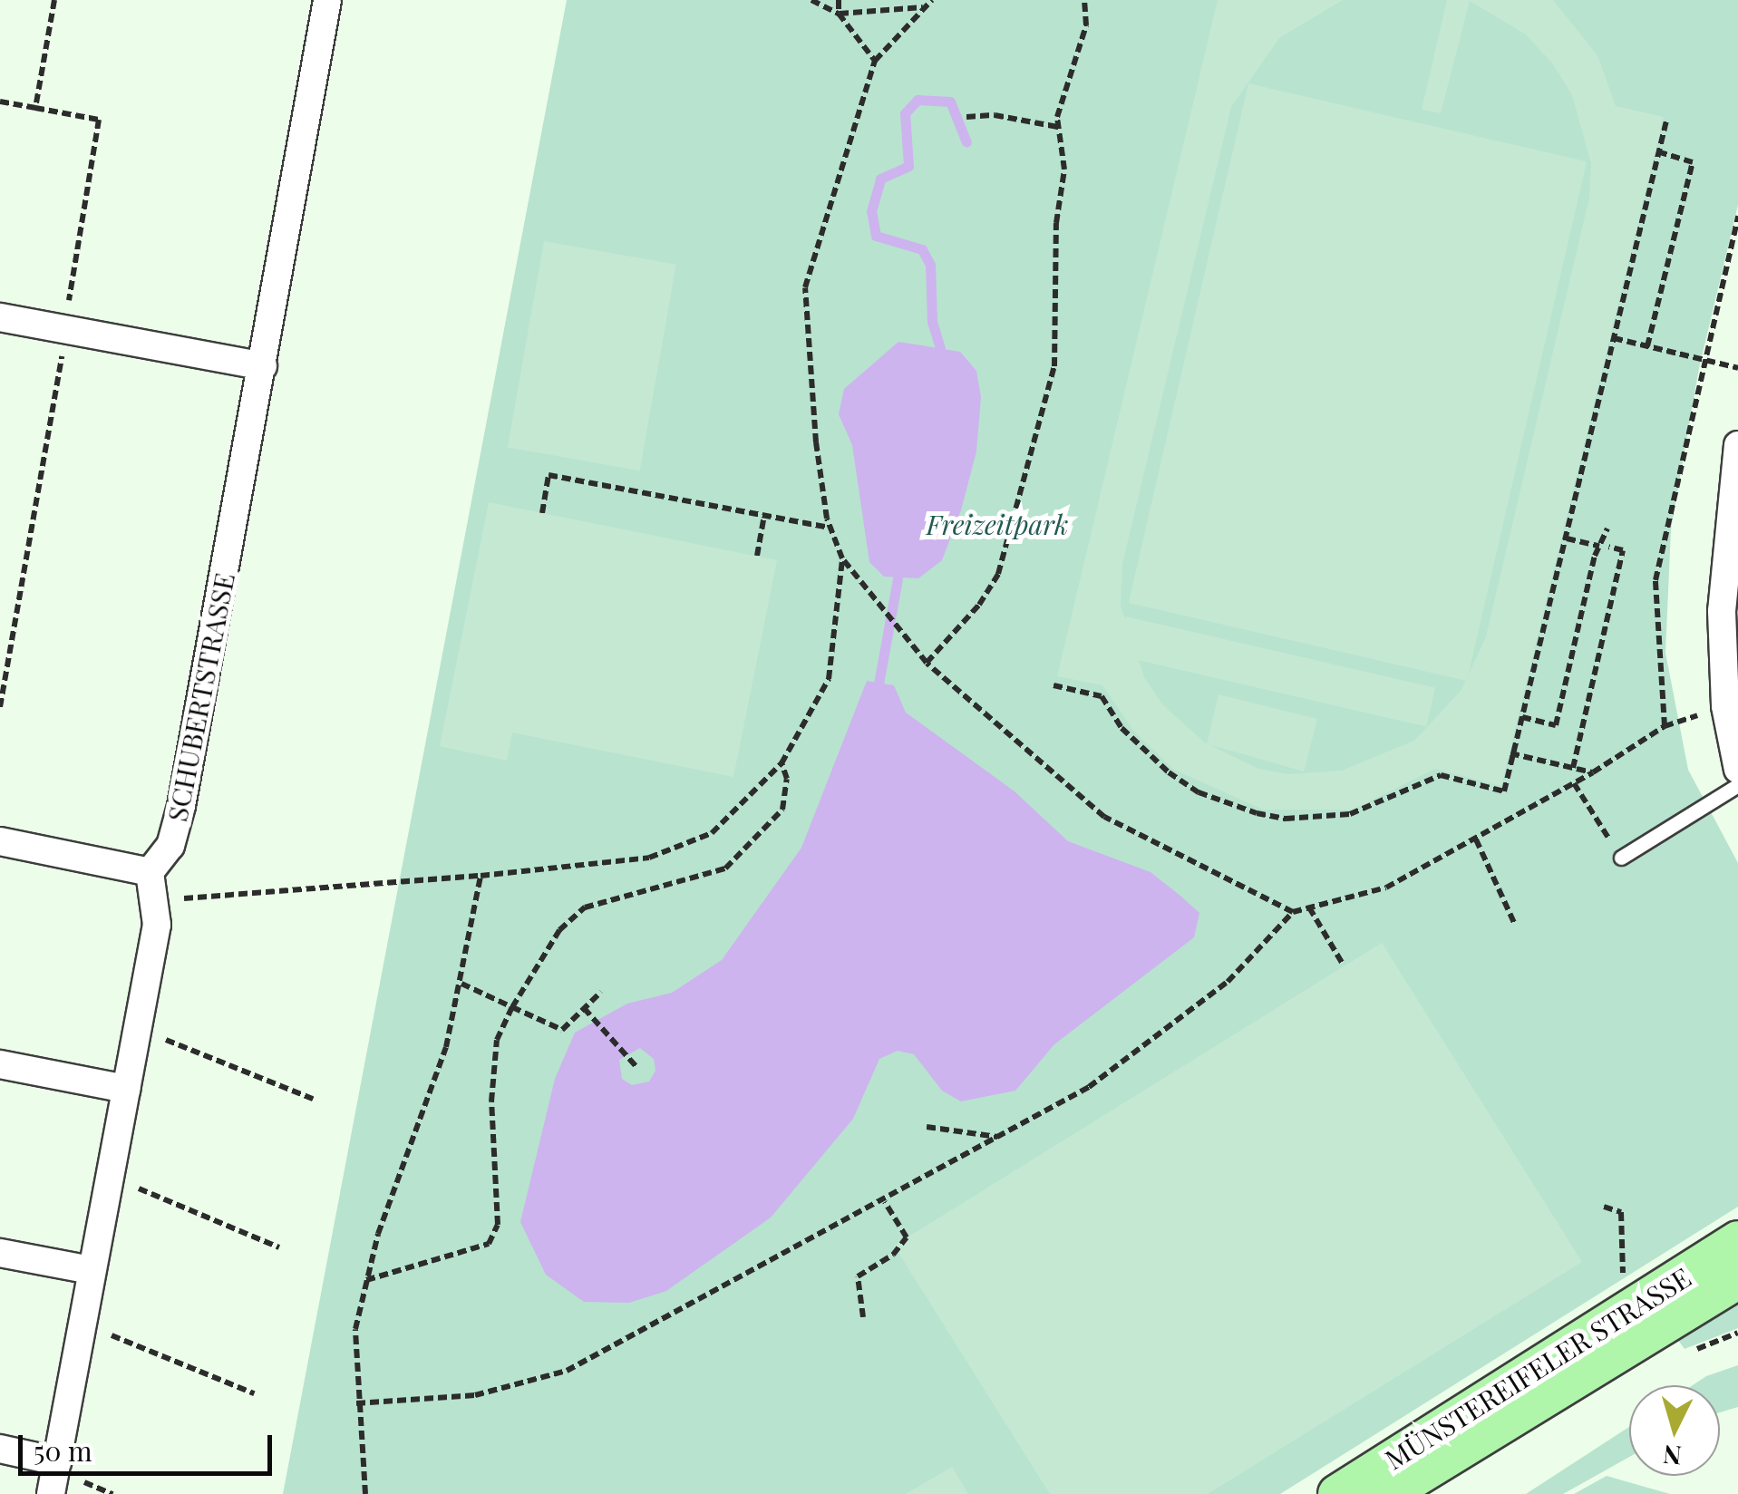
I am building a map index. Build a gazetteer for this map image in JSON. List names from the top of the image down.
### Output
{
  "streets": {
    "main road": ["MÜNSTEREIFELER STRASSE"],
    "street": ["SCHUBERTSTRASSE"]
  },
  "parks": ["Freizeitpark"],
  "scale_bar": "50 m",
  "north": "bottom"
}
